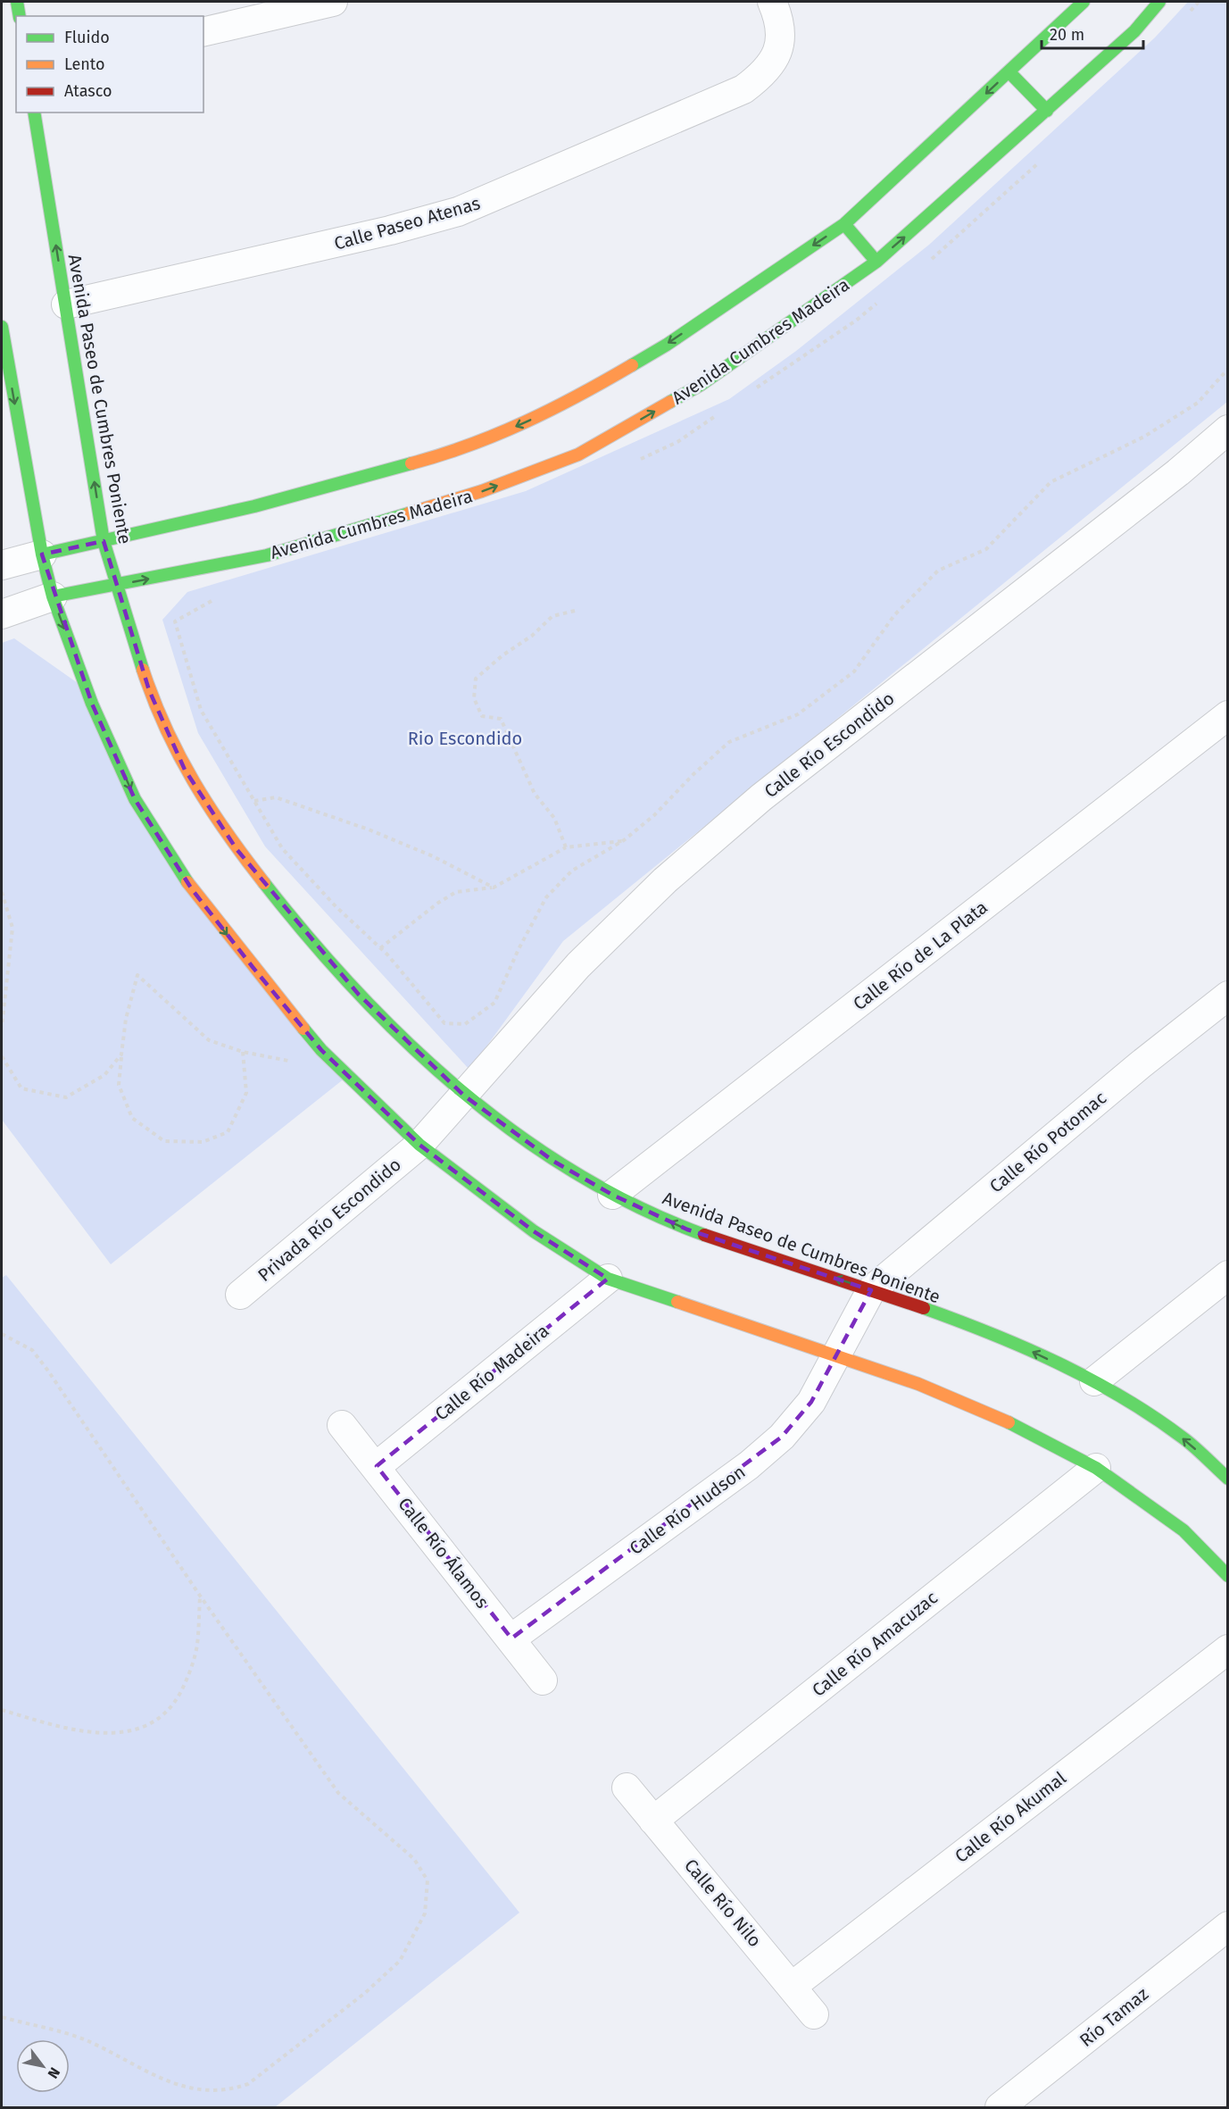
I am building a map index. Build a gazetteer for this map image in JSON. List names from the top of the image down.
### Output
{
  "streets": {
    "street": [
      "Calle Paseo Atenas",
      "Avenida Cumbres Madeira",
      "Avenida Paseo de Cumbres Poniente",
      "Calle Río Escondido",
      "Calle Río de La Plata",
      "Calle Río Potomac",
      "Privada Río Escondido",
      "Calle Río Madeira",
      "Calle Río Hudson",
      "Calle Río Álamos",
      "Calle Río Amacuzac",
      "Calle Río Akumal",
      "Calle Río Nilo",
      "Río Tamaz"
    ]
  },
  "crossings": [
    ["Calle Paseo Atenas", "Avenida Paseo de Cumbres Poniente"],
    ["Avenida Cumbres Madeira", "Avenida Paseo de Cumbres Poniente"],
    ["Avenida Paseo de Cumbres Poniente", "Calle Río Escondido"],
    ["Avenida Paseo de Cumbres Poniente", "Calle Río de La Plata"],
    ["Avenida Paseo de Cumbres Poniente", "Calle Río Potomac"],
    ["Avenida Paseo de Cumbres Poniente", "Calle Río Hudson"],
    ["Calle Río Escondido", "Privada Río Escondido"],
    ["Calle Río Potomac", "Calle Río Hudson"],
    ["Calle Río Madeira", "Calle Río Álamos"],
    ["Calle Río Hudson", "Calle Río Álamos"],
    ["Calle Río Amacuzac", "Calle Río Nilo"],
    ["Calle Río Akumal", "Calle Río Nilo"]
  ],
  "parks": ["Rio Escondido"],
  "legend": ["Fluido", "Lento", "Atasco"],
  "scale_bar": "20 m",
  "north": "bottom right"
}
